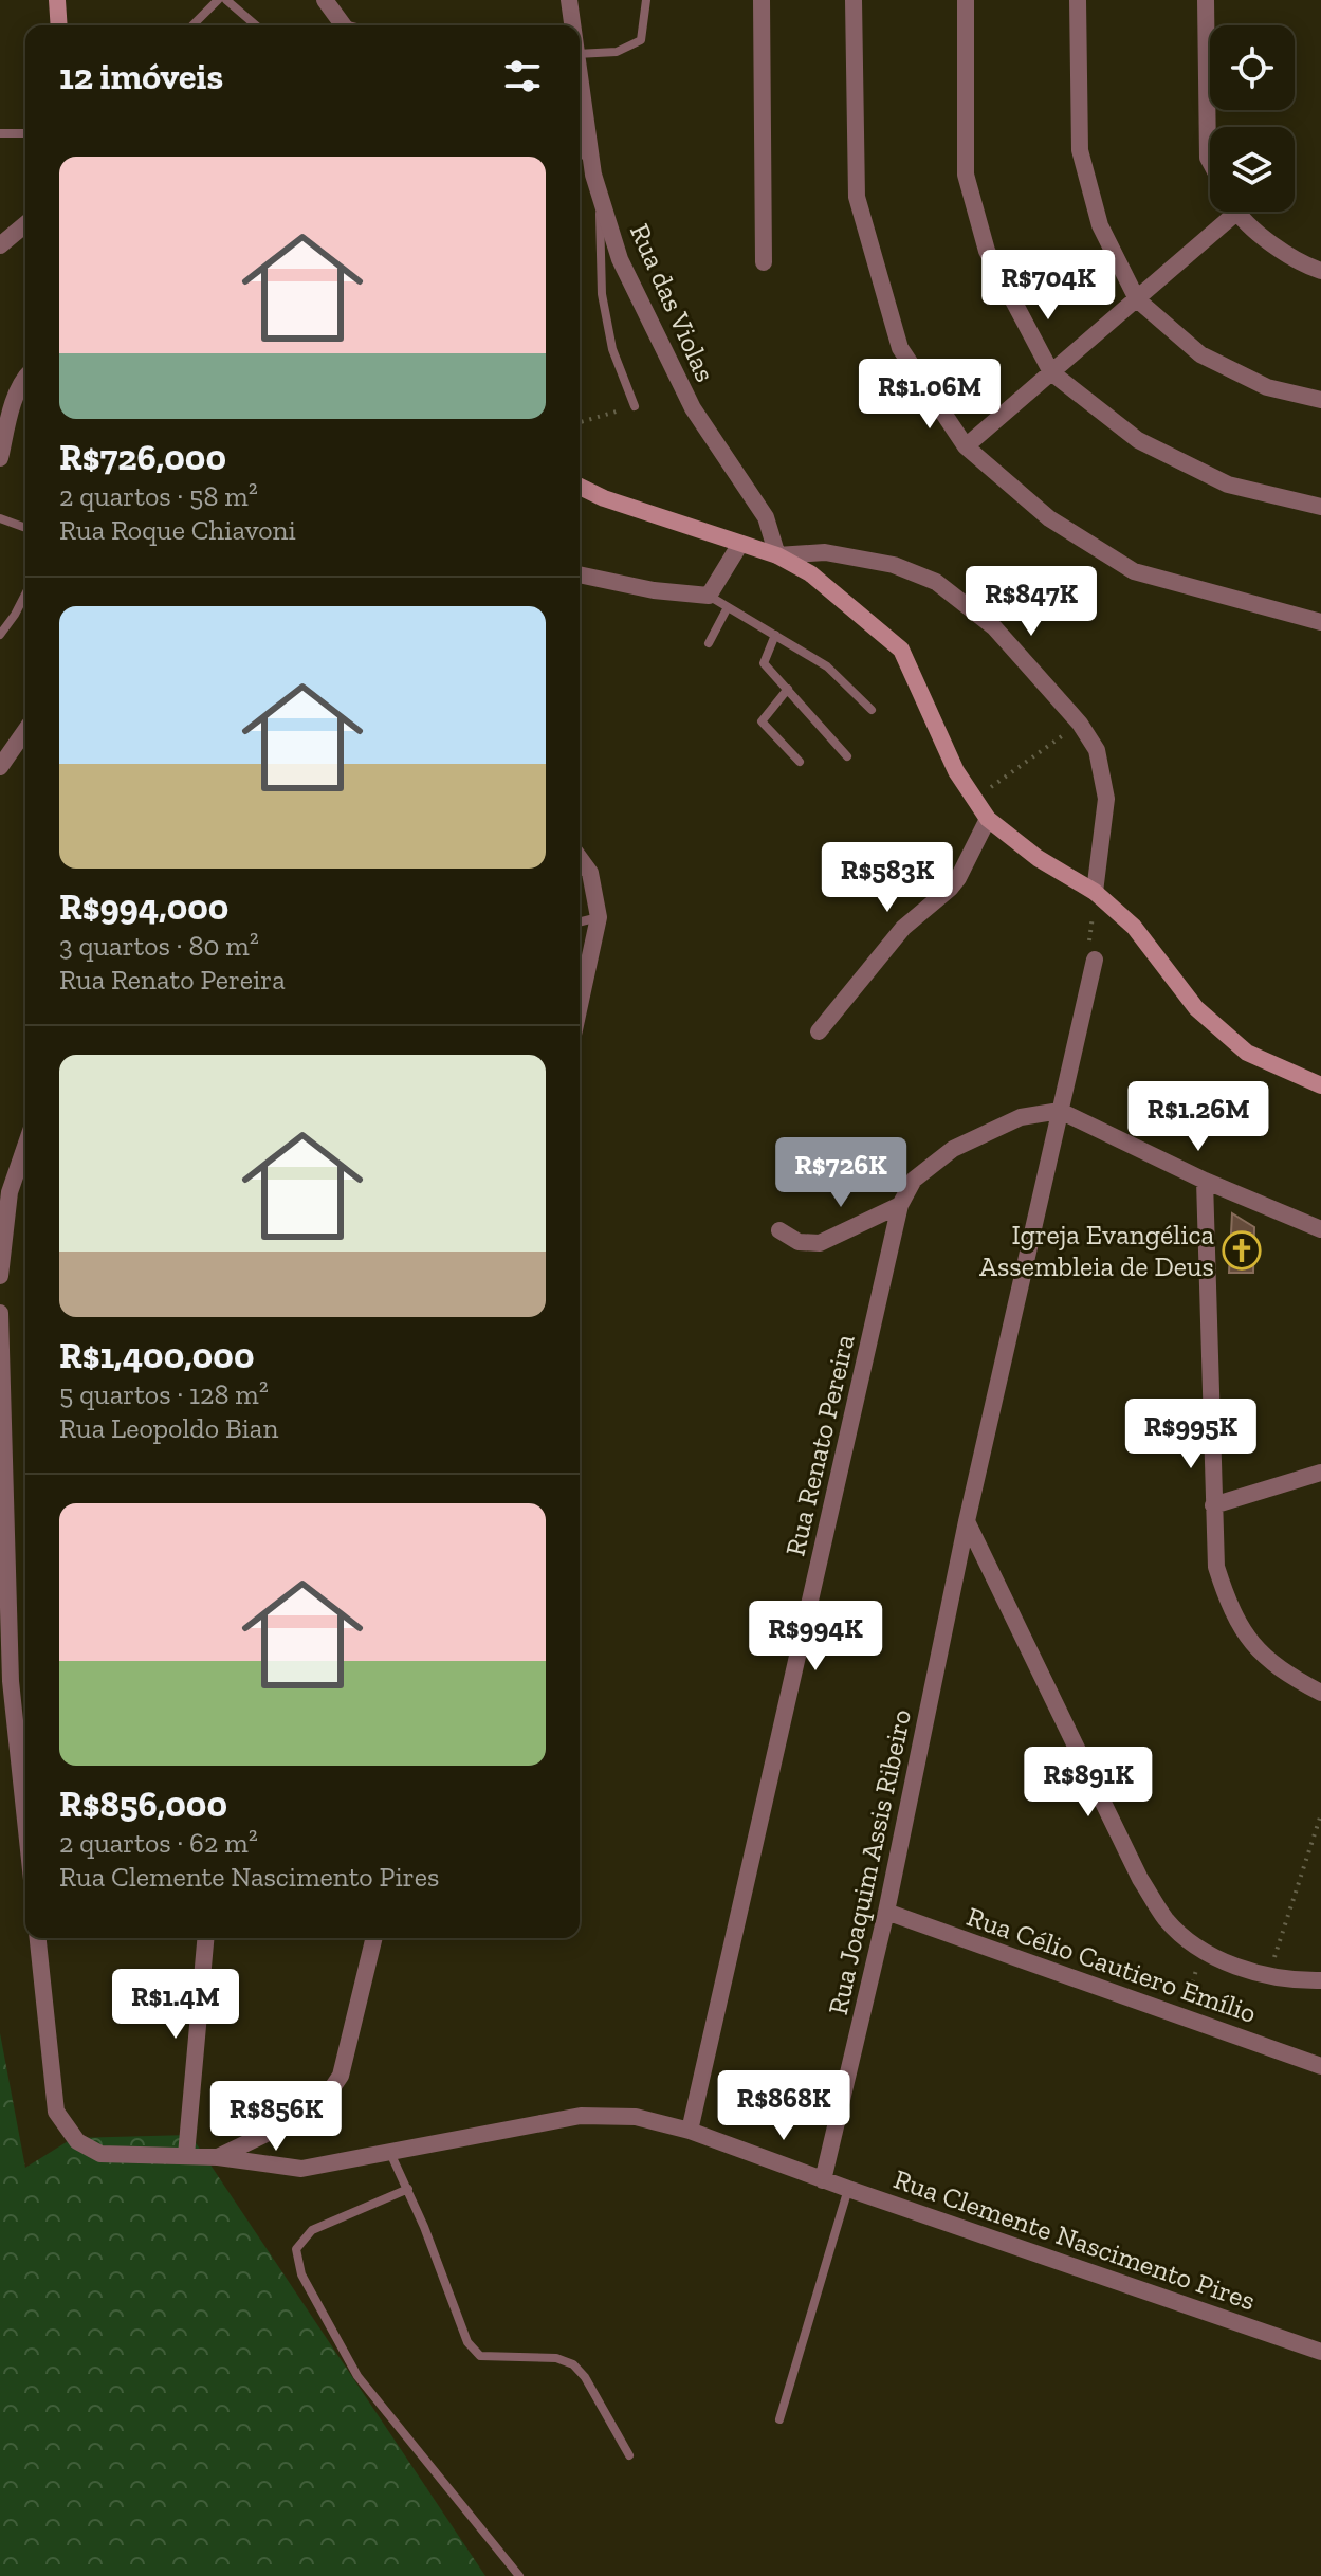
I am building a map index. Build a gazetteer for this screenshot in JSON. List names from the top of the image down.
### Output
{
  "streets": {
    "street": [
      "Rua das Violas",
      "Rua Renato Pereira",
      "Rua Joaquim Assis Ribeiro",
      "Rua Célio Cautiero Emílio",
      "Rua Clemente Nascimento Pires"
    ]
  },
  "crossings": [
    ["Rua Renato Pereira", "Rua Joaquim Assis Ribeiro"],
    ["Rua Renato Pereira", "Rua Clemente Nascimento Pires"],
    ["Rua Joaquim Assis Ribeiro", "Rua Célio Cautiero Emílio"],
    ["Rua Joaquim Assis Ribeiro", "Rua Clemente Nascimento Pires"]
  ],
  "places": {
    "church": ["Igreja Evangélica Assembleia de Deus"]
  },
  "page": {
    "heading": "12 imóveis",
    "list": [
      {
        "name": "R$726,000",
        "note": "2 quartos · 58 m² · Rua Roque Chiavoni"
      },
      {
        "name": "R$994,000",
        "note": "3 quartos · 80 m² · Rua Renato Pereira"
      },
      {
        "name": "R$1,400,000",
        "note": "5 quartos · 128 m² · Rua Leopoldo Bian"
      },
      {
        "name": "R$856,000",
        "note": "2 quartos · 62 m² · Rua Clemente Nascimento Pires"
      }
    ],
    "price": [
      "R$704K",
      "R$1.06M",
      "R$847K",
      "R$583K",
      "R$1.26M",
      "R$726K",
      "R$995K",
      "R$994K",
      "R$891K",
      "R$1.4M",
      "R$868K",
      "R$856K"
    ]
  }
}
